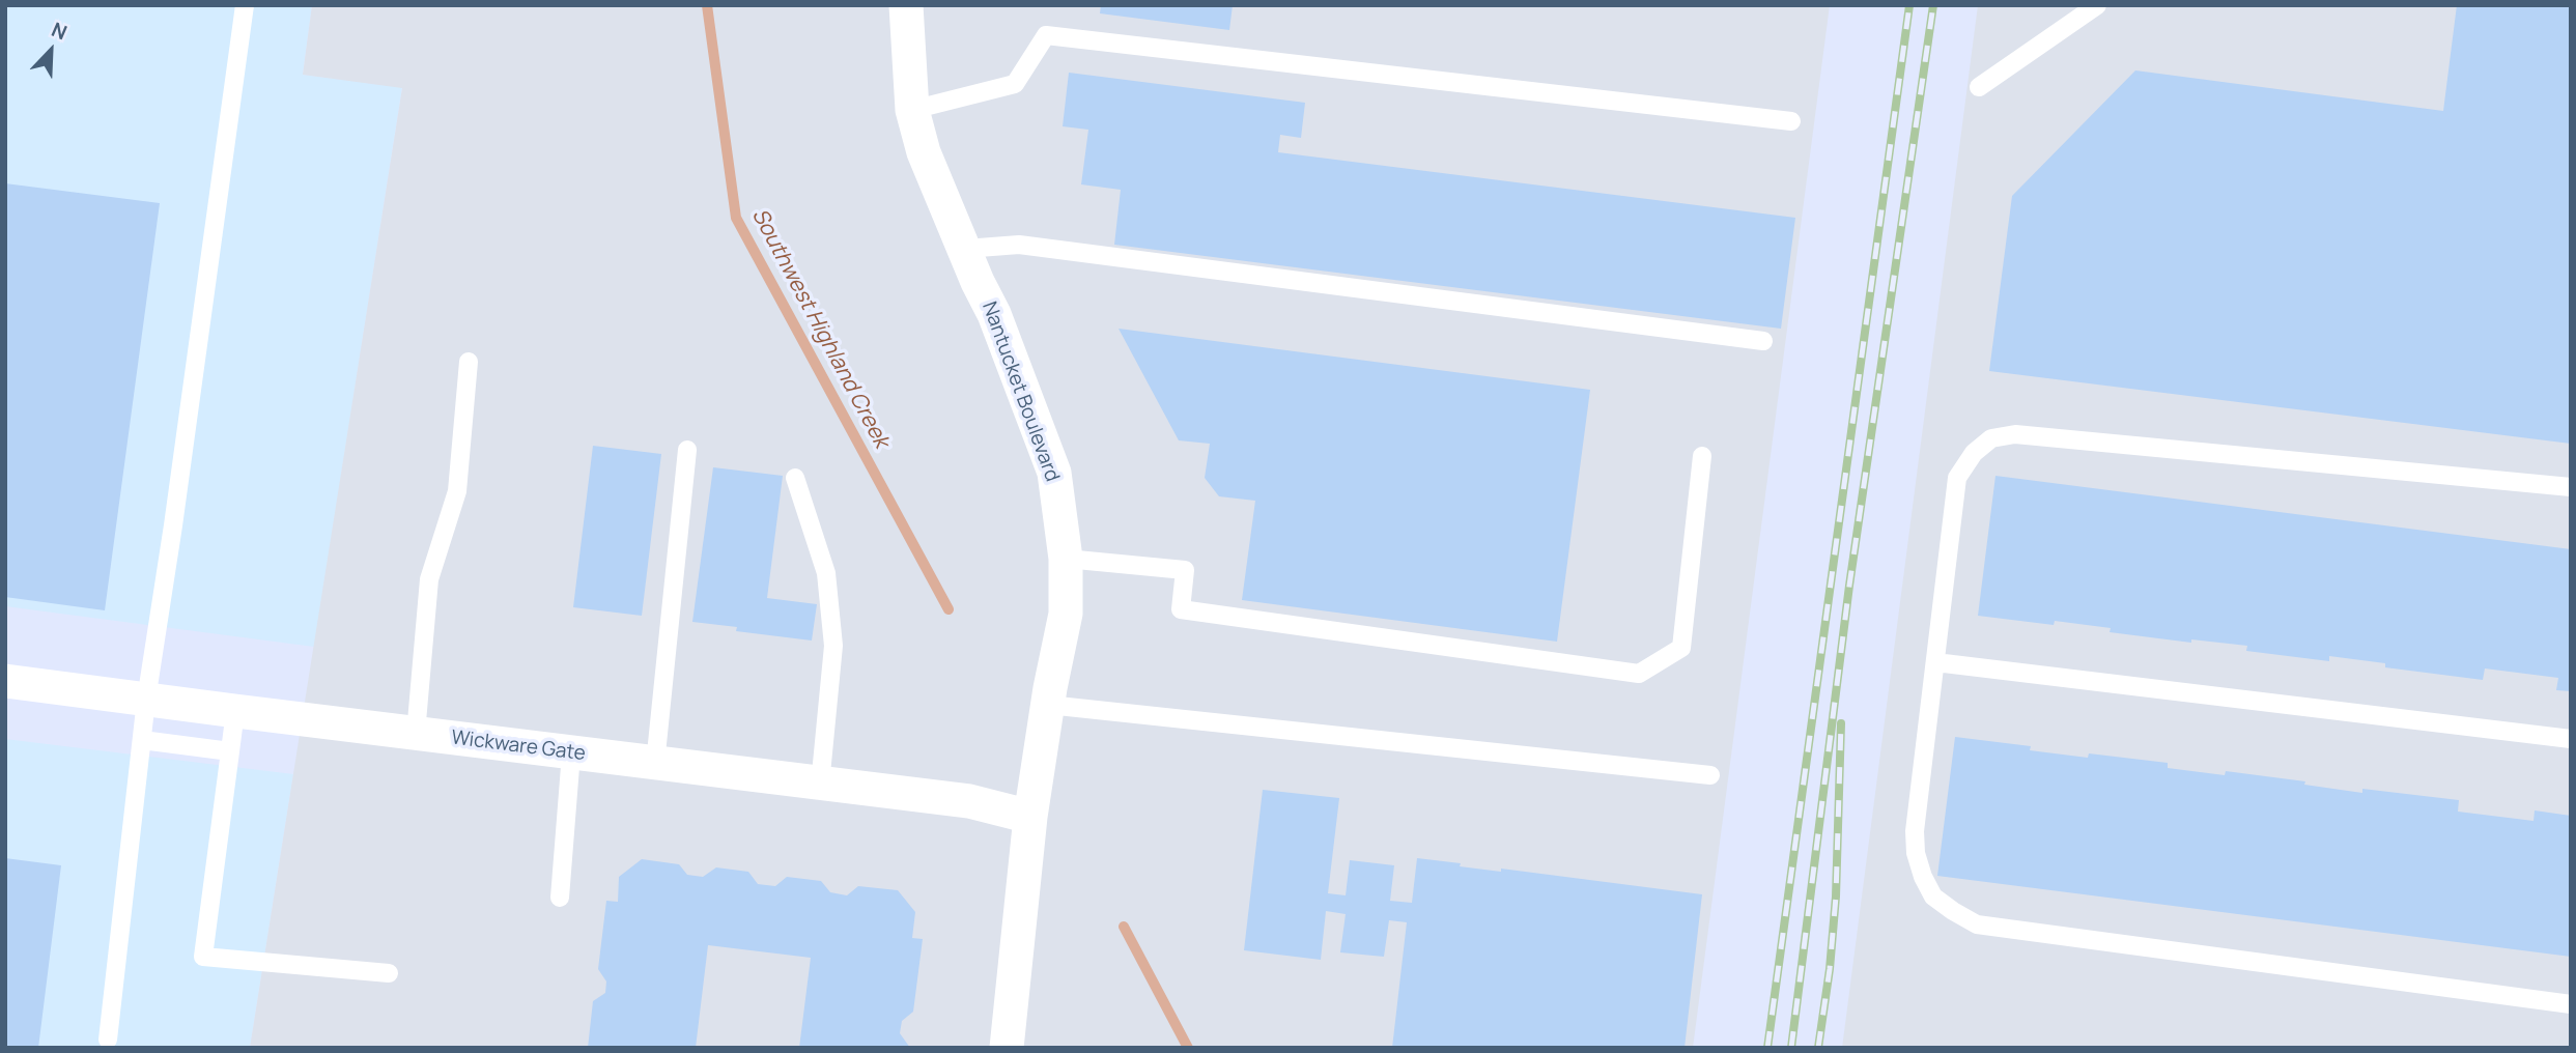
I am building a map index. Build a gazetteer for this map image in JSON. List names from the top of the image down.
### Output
{
  "streets": {
    "street": ["Nantucket Boulevard", "Wickware Gate"]
  },
  "crossings": [
    ["Nantucket Boulevard", "Wickware Gate"]
  ],
  "water": ["Southwest Highland Creek"],
  "north": "top right"
}
